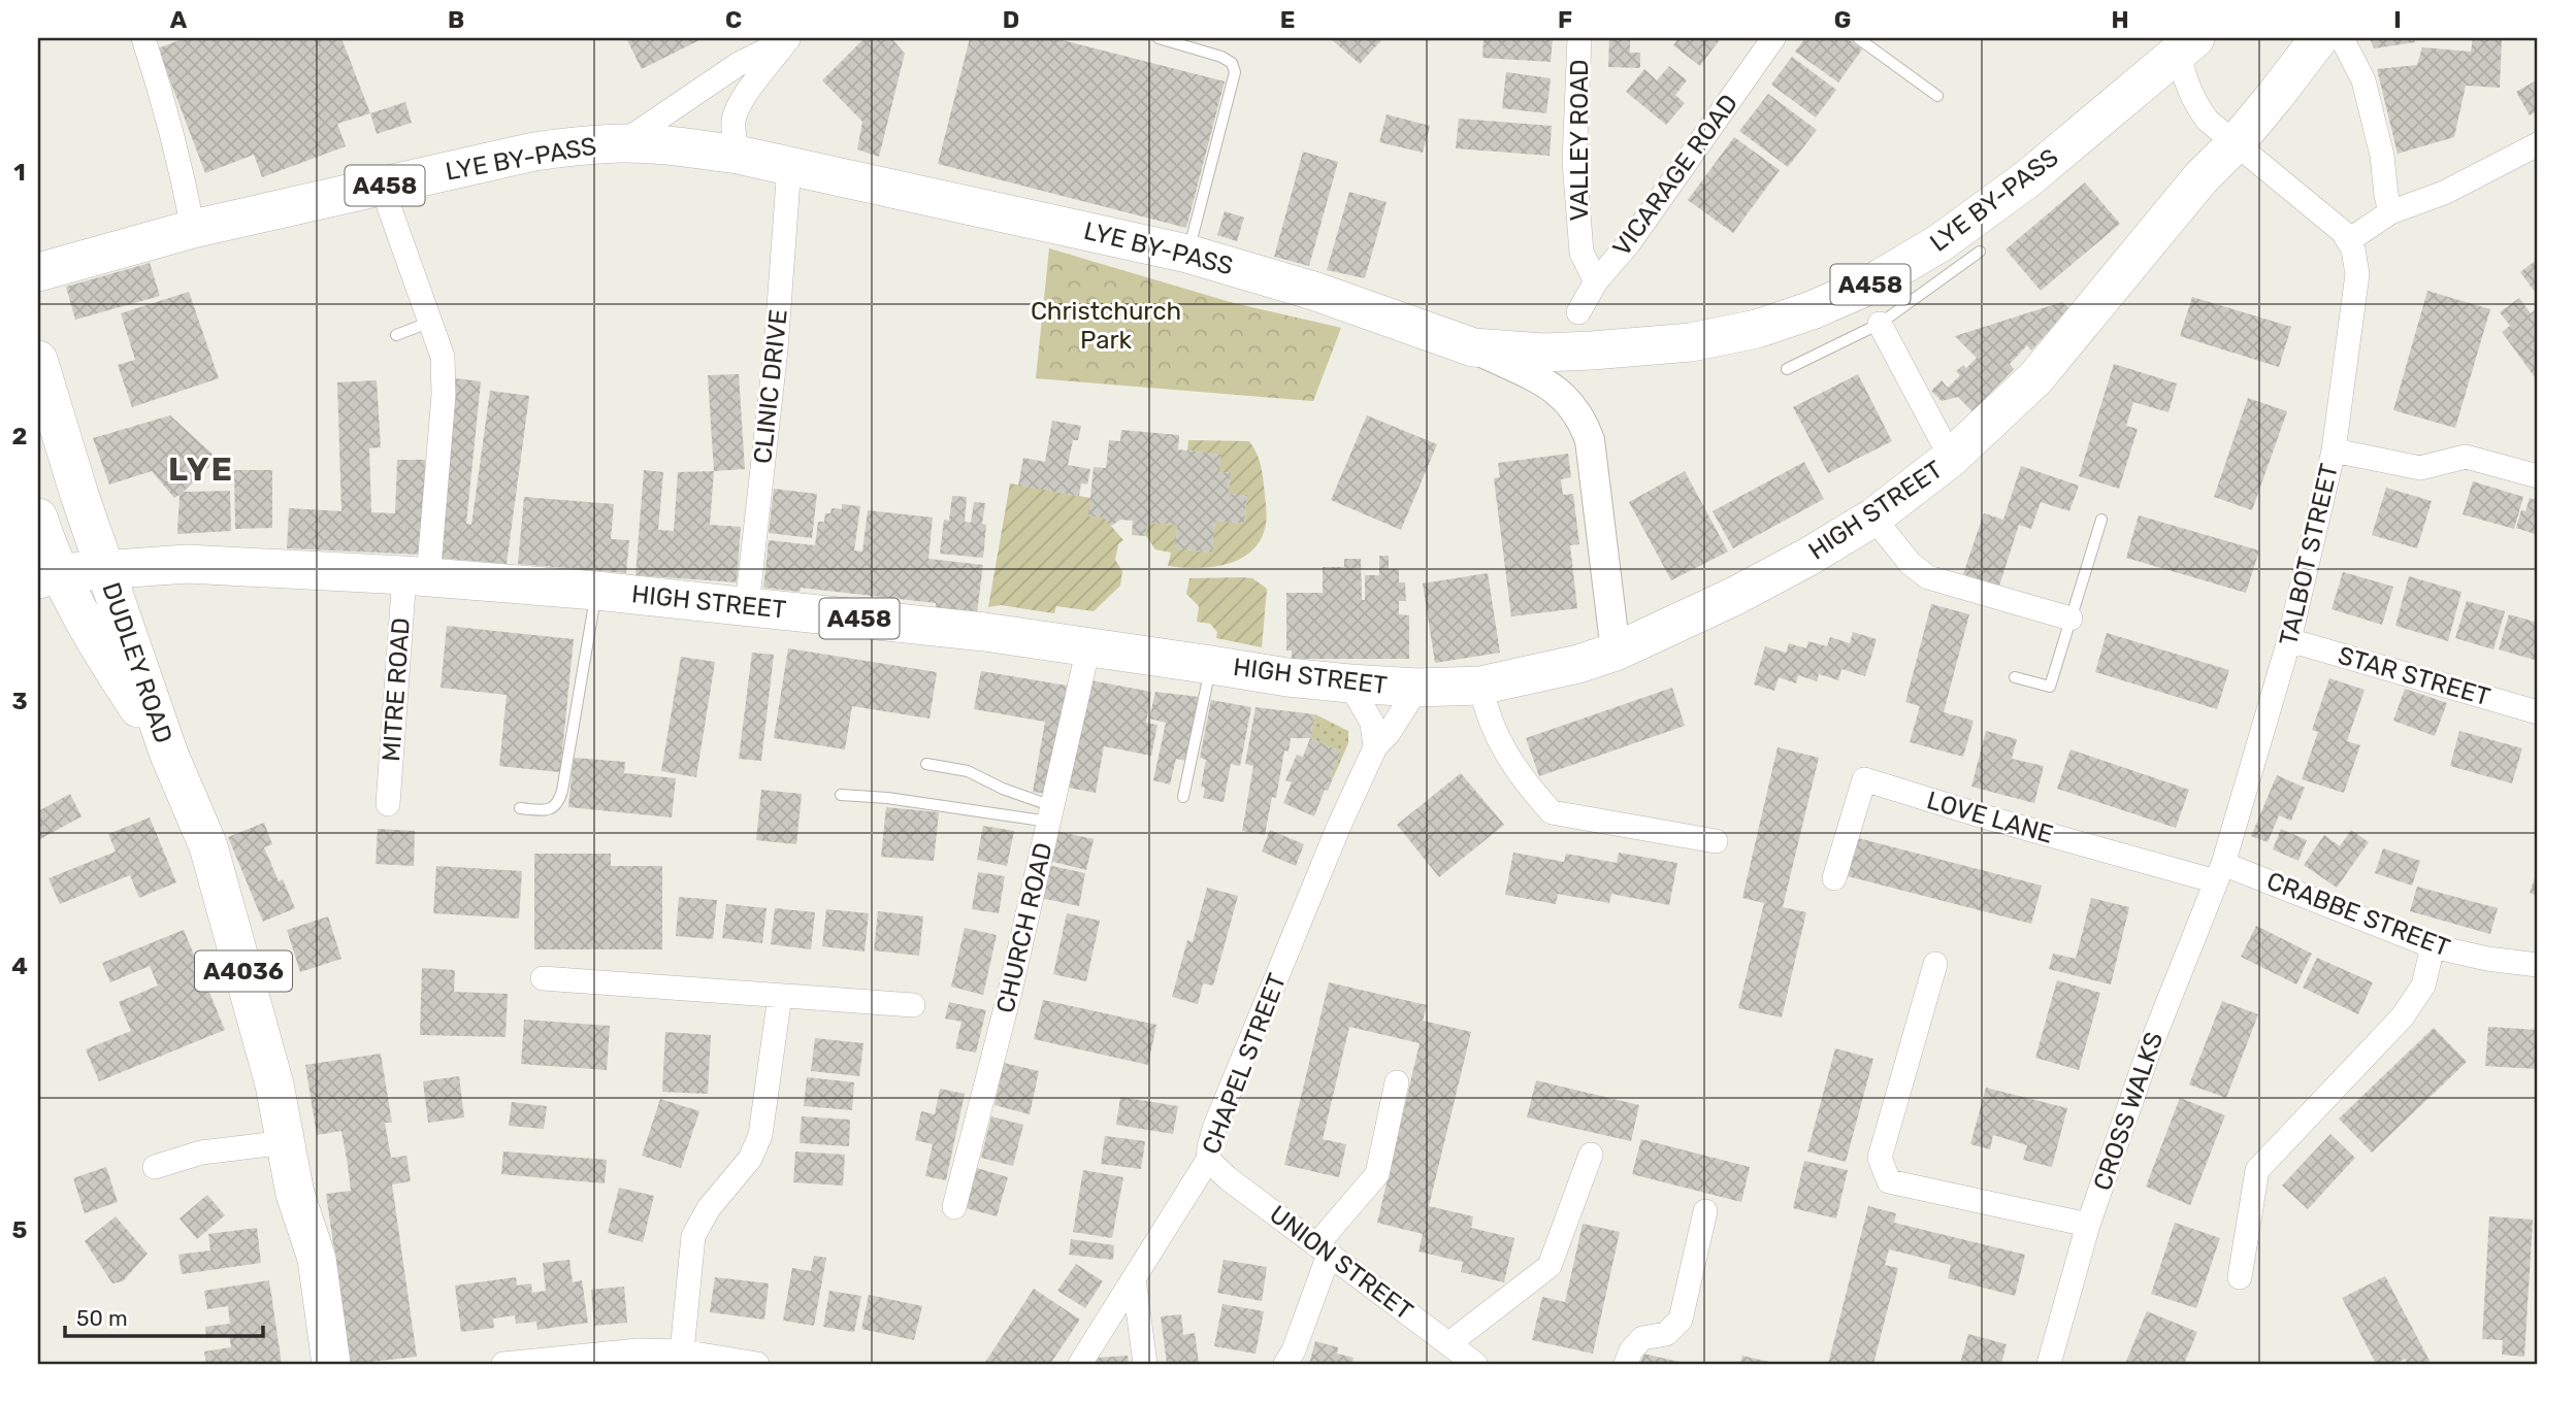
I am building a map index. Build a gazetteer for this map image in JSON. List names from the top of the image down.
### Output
{
  "streets": {
    "highway": [
      "LYE BY-PASS",
      "A458",
      "HIGH STREET",
      "DUDLEY ROAD",
      "A4036"
    ],
    "street": [
      "VALLEY ROAD",
      "VICARAGE ROAD",
      "CLINIC DRIVE",
      "TALBOT STREET",
      "STAR STREET",
      "MITRE ROAD",
      "LOVE LANE",
      "CRABBE STREET",
      "CHURCH ROAD",
      "CHAPEL STREET",
      "CROSS WALKS",
      "UNION STREET"
    ]
  },
  "crossings": [
    ["VALLEY ROAD", "VICARAGE ROAD"],
    ["LYE BY-PASS", "CLINIC DRIVE"],
    ["LYE BY-PASS", "MITRE ROAD"],
    ["CLINIC DRIVE", "HIGH STREET"],
    ["HIGH STREET", "DUDLEY ROAD"],
    ["HIGH STREET", "MITRE ROAD"],
    ["HIGH STREET", "CHURCH ROAD"],
    ["HIGH STREET", "CHAPEL STREET"],
    ["TALBOT STREET", "STAR STREET"],
    ["TALBOT STREET", "LOVE LANE"],
    ["TALBOT STREET", "CRABBE STREET"],
    ["TALBOT STREET", "CROSS WALKS"],
    ["DUDLEY ROAD", "A4036"],
    ["LOVE LANE", "CRABBE STREET"],
    ["LOVE LANE", "CROSS WALKS"],
    ["CRABBE STREET", "CROSS WALKS"],
    ["CHAPEL STREET", "UNION STREET"]
  ],
  "districts": ["LYE"],
  "parks": ["Christchurch Park"],
  "scale_bar": "50 m",
  "grid": {
    "columns": [
      "A",
      "B",
      "C",
      "D",
      "E",
      "F",
      "G",
      "H",
      "I"
    ],
    "rows": [
      "1",
      "2",
      "3",
      "4",
      "5"
    ]
  }
}
